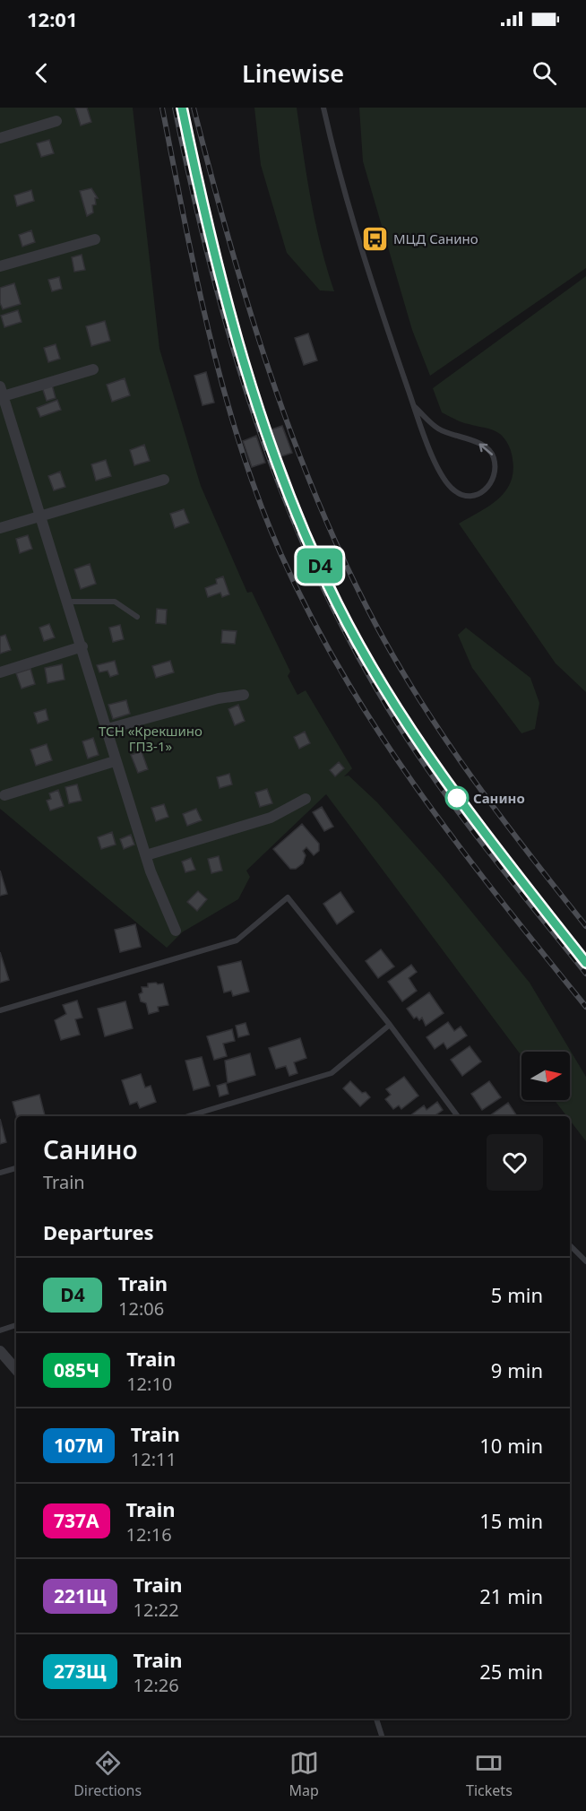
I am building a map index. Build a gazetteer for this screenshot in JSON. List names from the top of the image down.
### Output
{
  "parks": ["ТСН «Крекшино ГПЗ-1»"],
  "places": {
    "bus stop": ["МЦД Санино"],
    "other": ["Санино"]
  },
  "north": "right",
  "page": {
    "status": "12:01",
    "header": "Linewise",
    "on_map": "D4",
    "heading": [
      ["Санино", "Train"],
      "Departures"
    ],
    "list": [
      {
        "mark": "D4",
        "name": "Train",
        "note": "12:06",
        "value": "5 min"
      },
      {
        "mark": "085Ч",
        "name": "Train",
        "note": "12:10",
        "value": "9 min"
      },
      {
        "mark": "107М",
        "name": "Train",
        "note": "12:11",
        "value": "10 min"
      },
      {
        "mark": "737А",
        "name": "Train",
        "note": "12:16",
        "value": "15 min"
      },
      {
        "mark": "221Щ",
        "name": "Train",
        "note": "12:22",
        "value": "21 min"
      },
      {
        "mark": "273Щ",
        "name": "Train",
        "note": "12:26",
        "value": "25 min"
      }
    ],
    "tabs": ["Directions", "Map", "Tickets"]
  }
}
